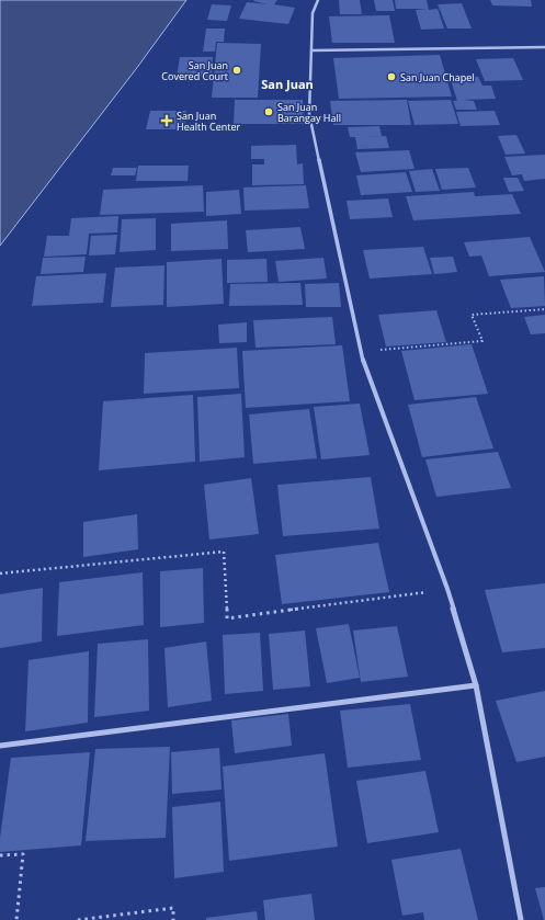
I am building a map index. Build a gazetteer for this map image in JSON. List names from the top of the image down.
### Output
{
  "districts": ["San Juan"],
  "places": {
    "other": ["San Juan Covered Court", "San Juan Chapel", "San Juan Barangay Hall"],
    "health": ["San Juan Health Center"]
  }
}
